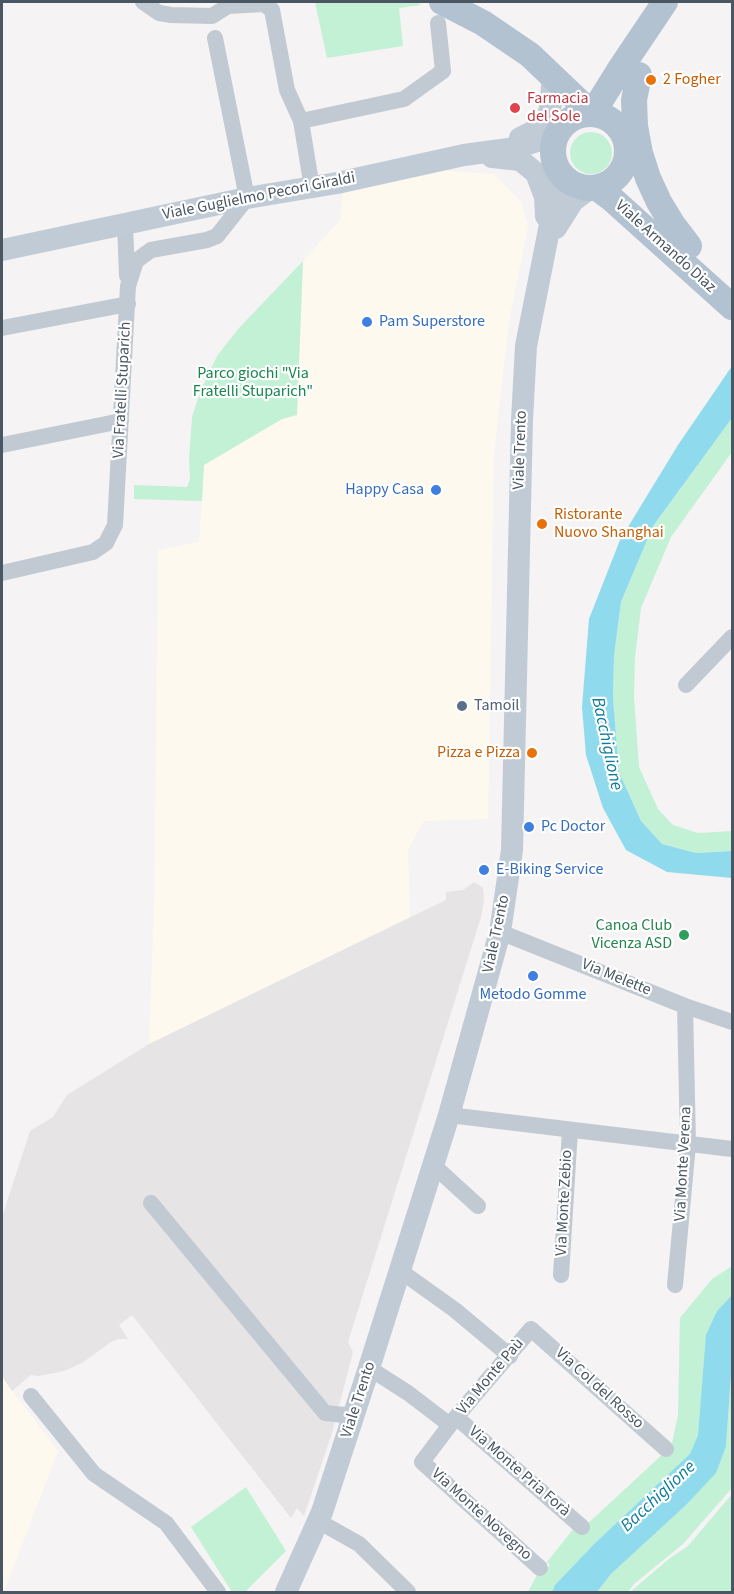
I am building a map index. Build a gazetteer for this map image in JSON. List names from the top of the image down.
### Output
{
  "streets": {
    "main road": ["Viale Guglielmo Pecori Giraldi", "Viale Armando Diaz", "Viale Trento"],
    "street": [
      "Via Fratelli Stuparich",
      "Via Melette",
      "Via Monte Verena",
      "Via Monte Zebio",
      "Via Monte Paù",
      "Via Col del Rosso",
      "Via Monte Pria Forà",
      "Via Monte Novegno"
    ]
  },
  "crossings": [
    ["Viale Guglielmo Pecori Giraldi", "Viale Armando Diaz"],
    ["Viale Guglielmo Pecori Giraldi", "Via Fratelli Stuparich"],
    ["Viale Guglielmo Pecori Giraldi", "Viale Trento"],
    ["Viale Armando Diaz", "Viale Trento"],
    ["Viale Trento", "Via Melette"],
    ["Viale Trento", "Via Monte Zebio"],
    ["Via Melette", "Via Monte Verena"],
    ["Via Monte Verena", "Via Monte Zebio"],
    ["Via Monte Paù", "Via Col del Rosso"],
    ["Via Monte Paù", "Via Monte Pria Forà"],
    ["Via Monte Paù", "Via Monte Novegno"],
    ["Via Monte Pria Forà", "Via Monte Novegno"]
  ],
  "water": ["Bacchiglione"],
  "parks": ["Parco giochi \"Via Fratelli Stuparich\""],
  "places": [
    "2 Fogher",
    "Farmacia del Sole",
    "Pam Superstore",
    "Happy Casa",
    "Ristorante Nuovo Shanghai",
    "Tamoil",
    "Pizza e Pizza",
    "Pc Doctor",
    "E-Biking Service",
    "Canoa Club Vicenza ASD",
    "Metodo Gomme"
  ]
}
